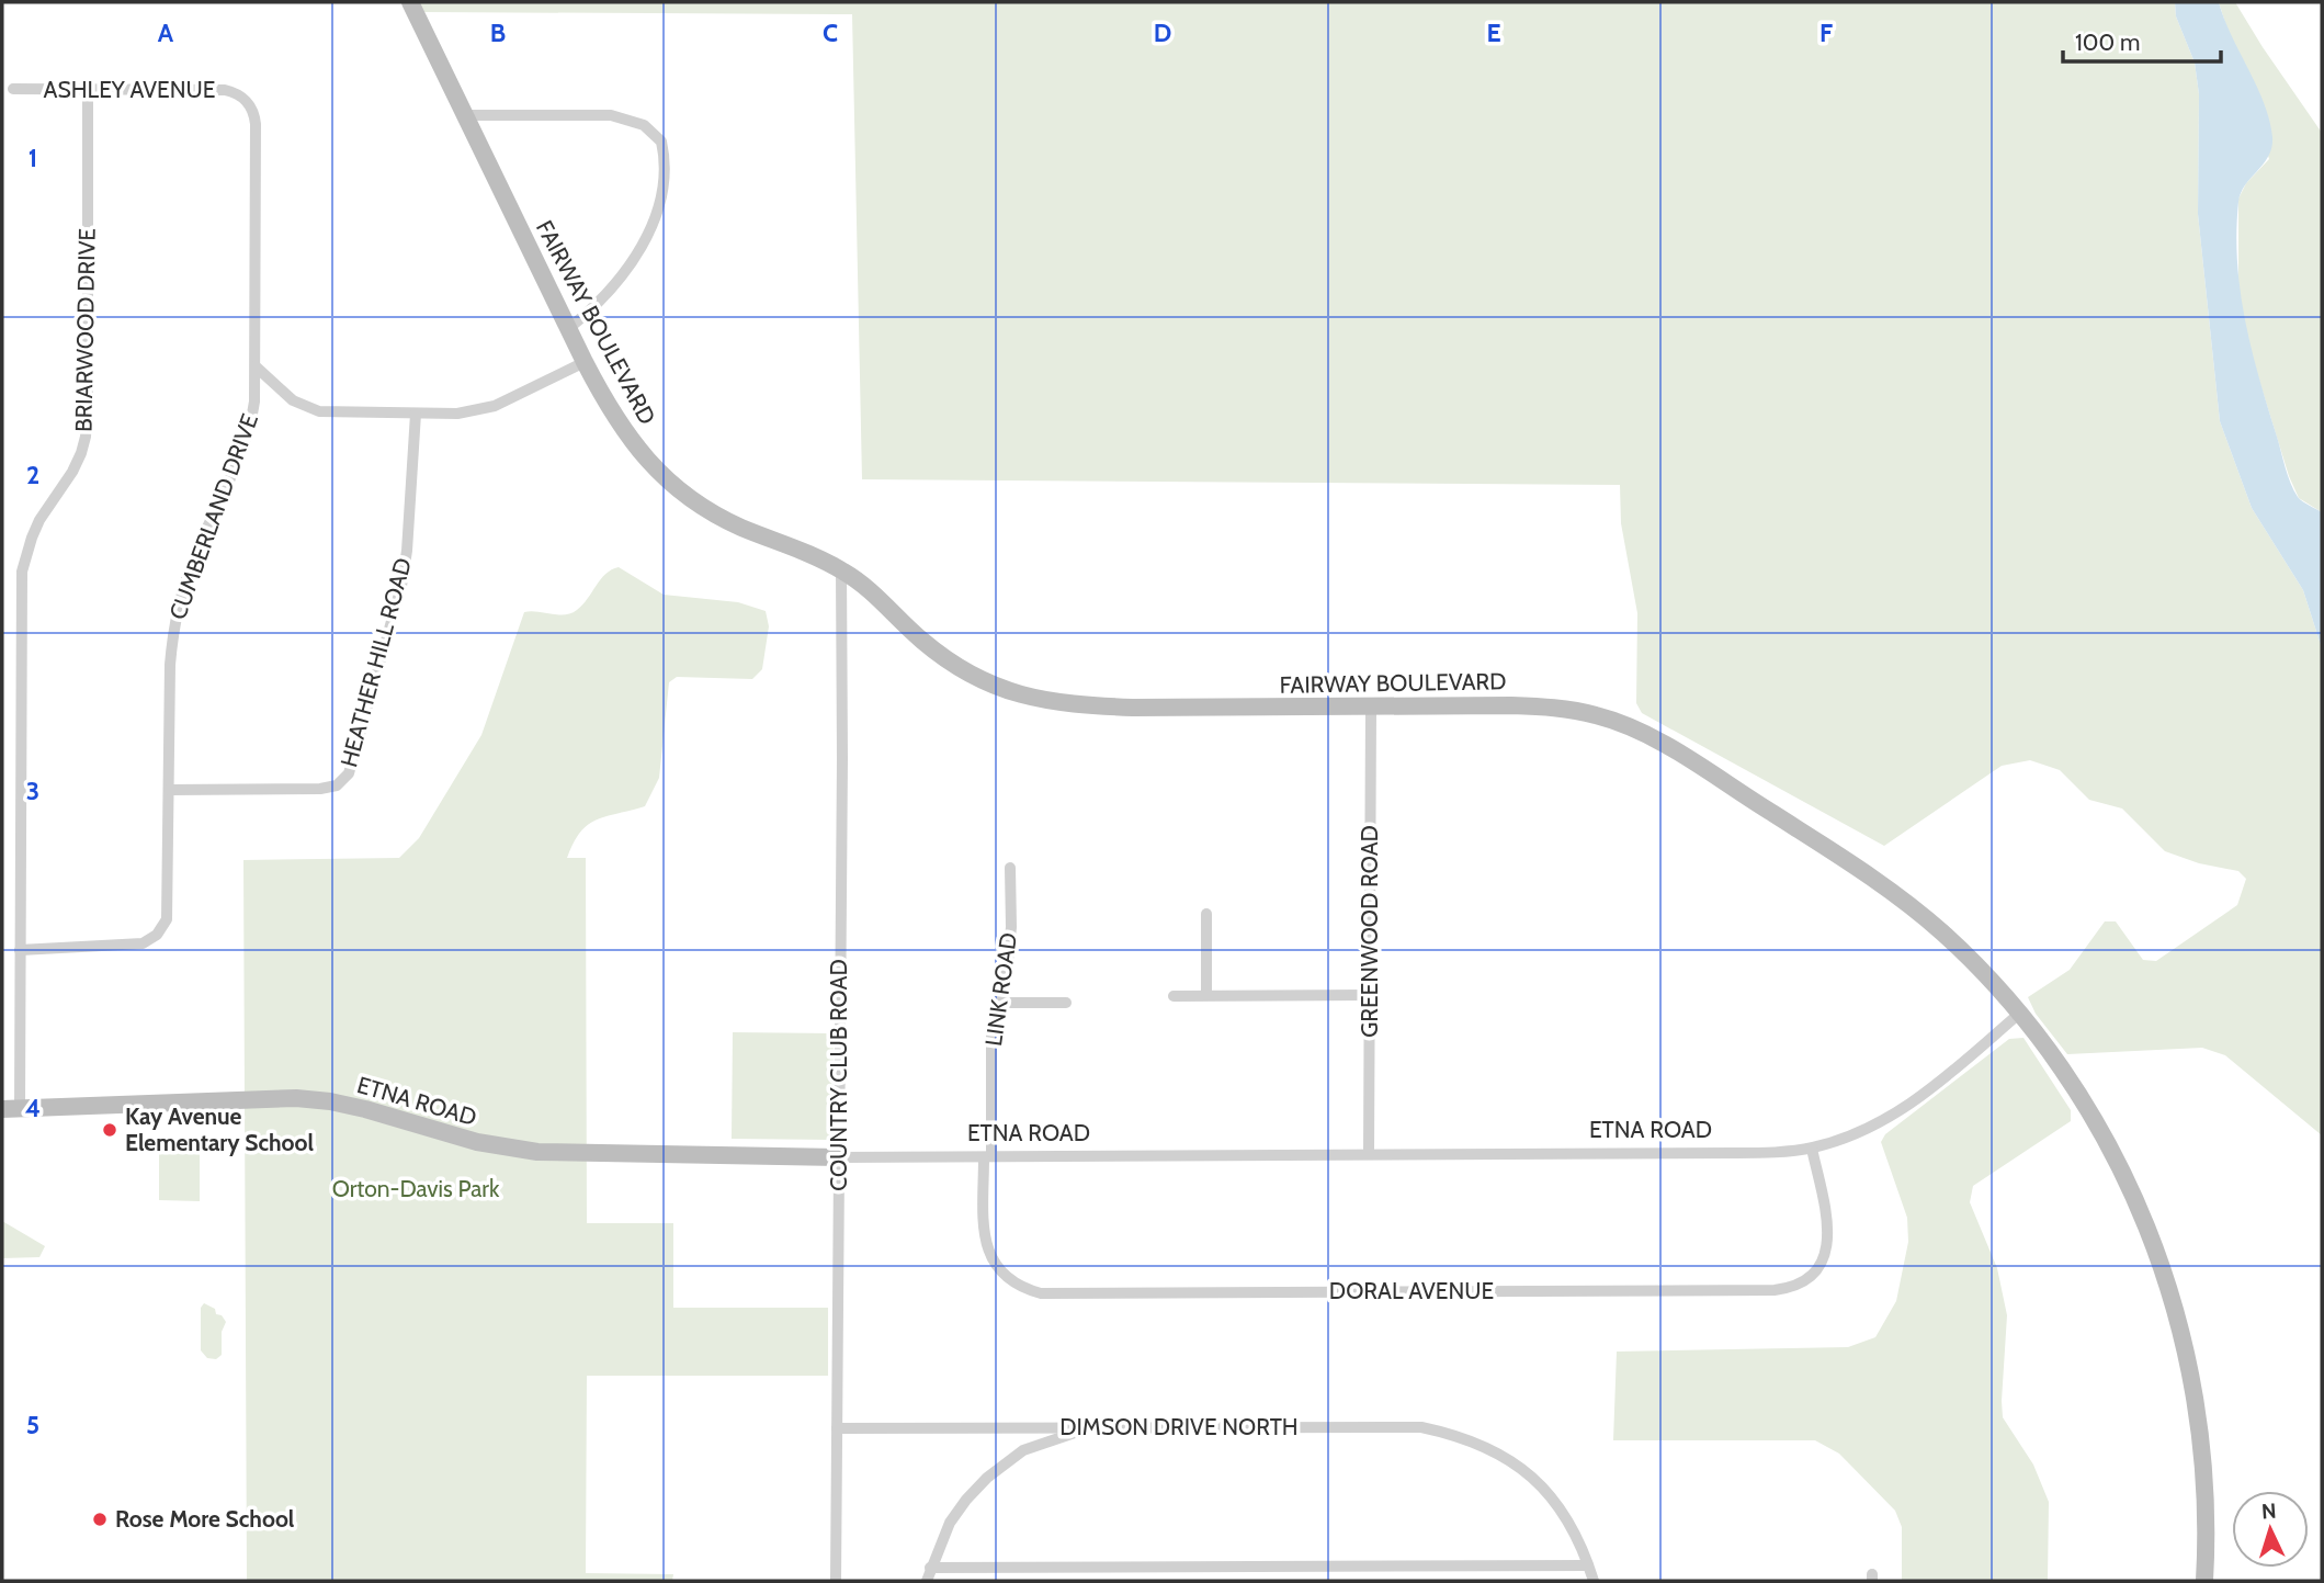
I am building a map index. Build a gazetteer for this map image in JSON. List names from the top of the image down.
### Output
{
  "streets": {
    "street": [
      "ASHLEY AVENUE",
      "FAIRWAY BOULEVARD",
      "BRIARWOOD DRIVE",
      "CUMBERLAND DRIVE",
      "HEATHER HILL ROAD",
      "GREENWOOD ROAD",
      "LINK ROAD",
      "COUNTRY CLUB ROAD",
      "ETNA ROAD",
      "DORAL AVENUE",
      "DIMSON DRIVE NORTH"
    ]
  },
  "crossings": [
    ["ASHLEY AVENUE", "BRIARWOOD DRIVE"],
    ["ASHLEY AVENUE", "CUMBERLAND DRIVE"],
    ["FAIRWAY BOULEVARD", "GREENWOOD ROAD"],
    ["FAIRWAY BOULEVARD", "COUNTRY CLUB ROAD"],
    ["FAIRWAY BOULEVARD", "ETNA ROAD"],
    ["BRIARWOOD DRIVE", "CUMBERLAND DRIVE"],
    ["BRIARWOOD DRIVE", "ETNA ROAD"],
    ["CUMBERLAND DRIVE", "HEATHER HILL ROAD"],
    ["GREENWOOD ROAD", "ETNA ROAD"],
    ["LINK ROAD", "ETNA ROAD"],
    ["LINK ROAD", "DORAL AVENUE"],
    ["COUNTRY CLUB ROAD", "ETNA ROAD"],
    ["COUNTRY CLUB ROAD", "DIMSON DRIVE NORTH"],
    ["ETNA ROAD", "DORAL AVENUE"]
  ],
  "parks": ["Orton-Davis Park"],
  "places": ["Kay Avenue Elementary School", "Rose More School"],
  "scale_bar": "100 m",
  "north": "top",
  "grid": {
    "columns": [
      "A",
      "B",
      "C",
      "D",
      "E",
      "F"
    ],
    "rows": [
      "1",
      "2",
      "3",
      "4",
      "5"
    ]
  }
}
